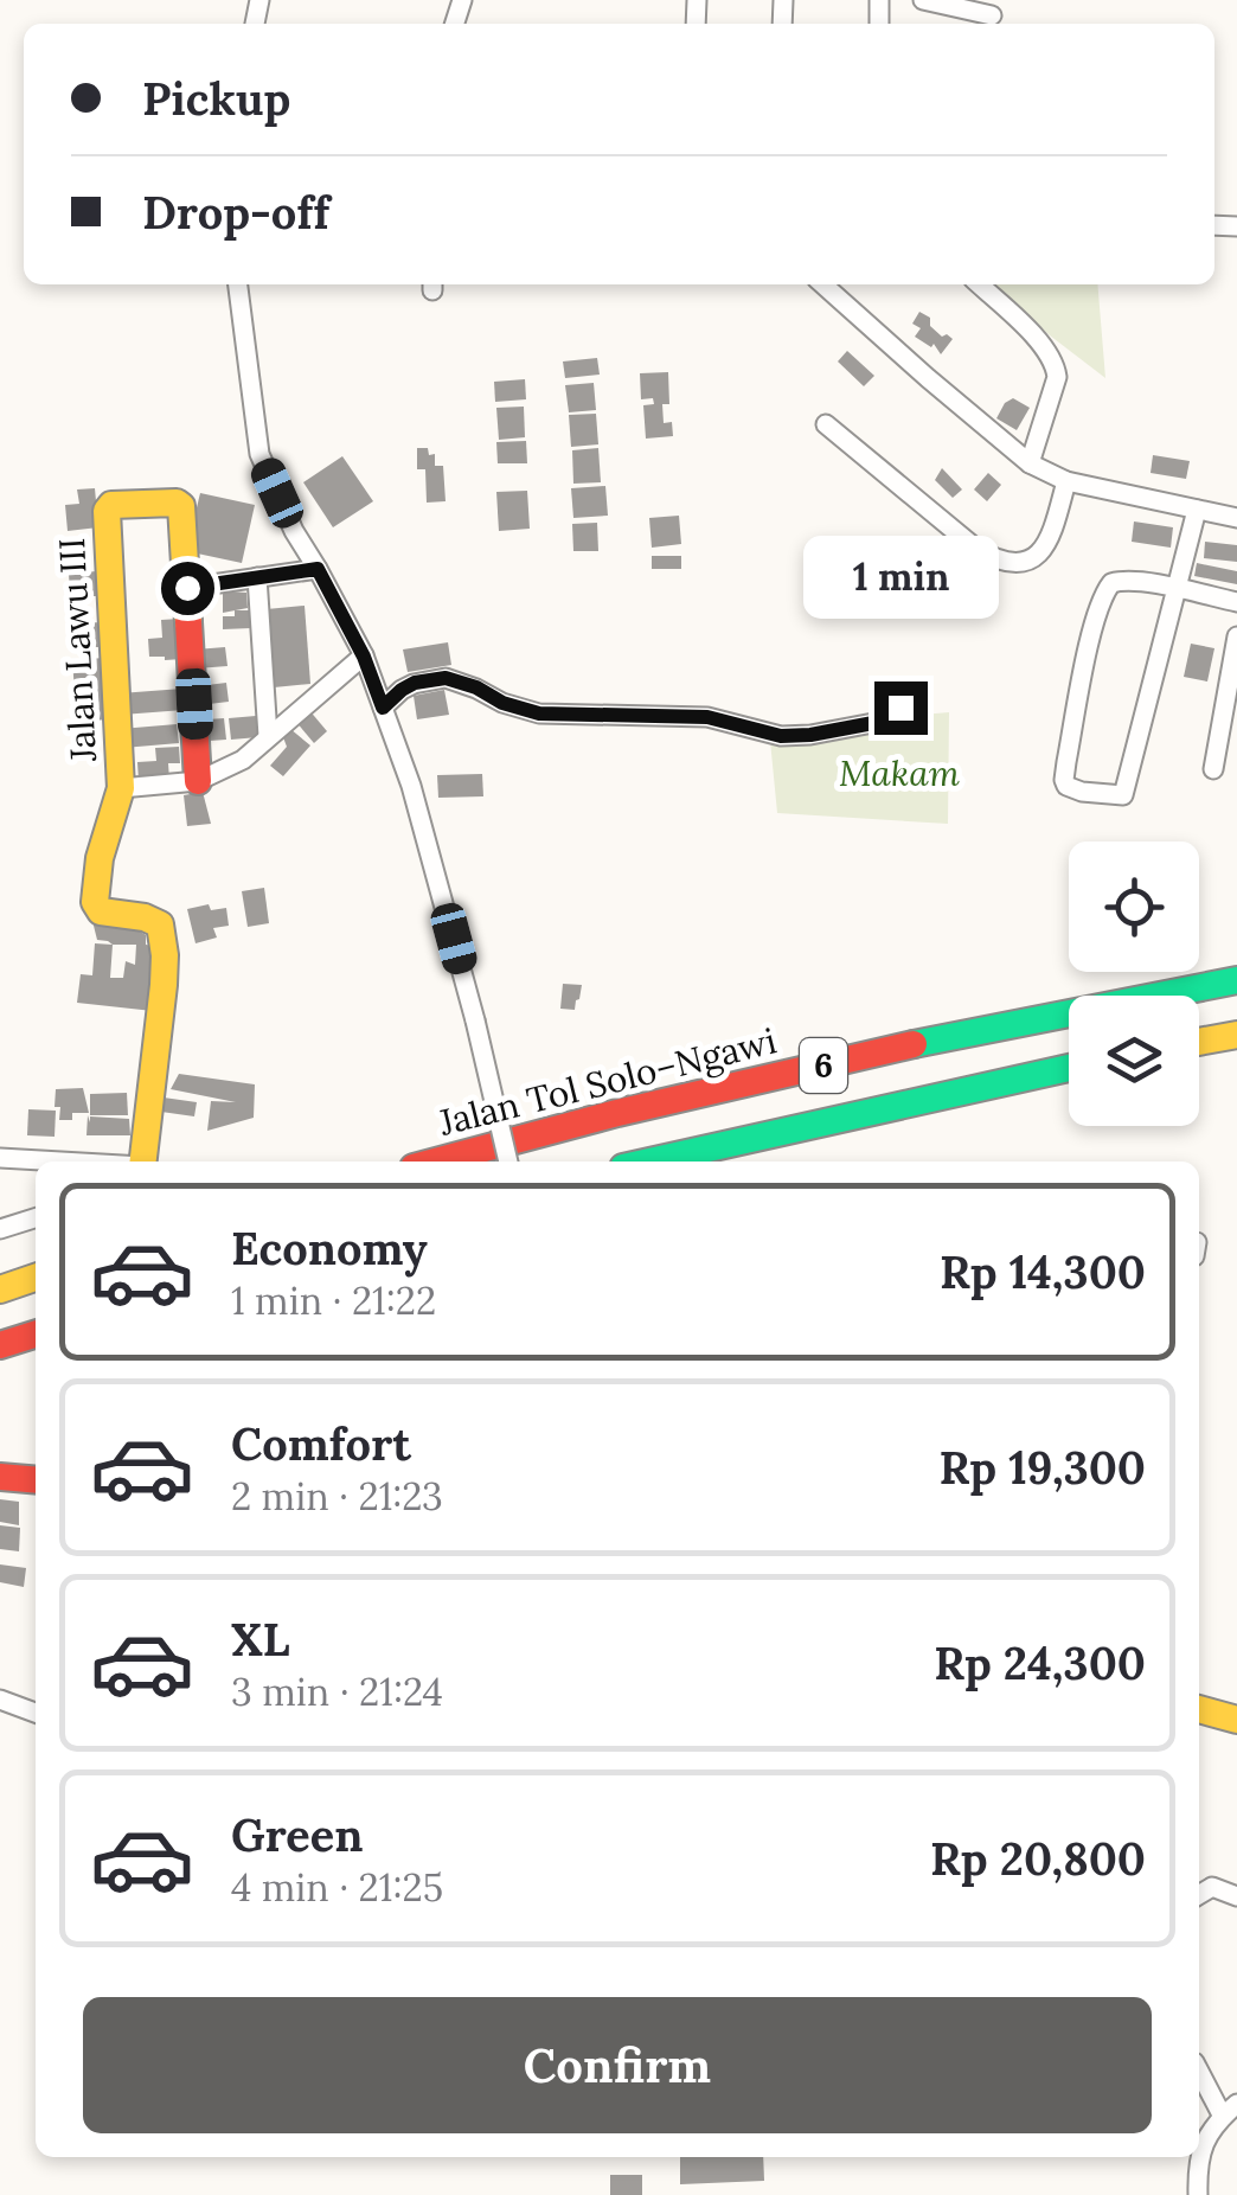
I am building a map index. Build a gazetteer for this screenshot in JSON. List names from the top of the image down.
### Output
{
  "streets": {
    "main road": ["Jalan Lawu III", "6", "Jalan Tol Solo–Ngawi"]
  },
  "parks": ["Makam"],
  "page": {
    "banner": ["Pickup", "Drop-off"],
    "bubble": "1 min",
    "list": [
      {
        "name": "Economy",
        "note": "1 min · 21:22",
        "value": "Rp 14,300"
      },
      {
        "name": "Comfort",
        "note": "2 min · 21:23",
        "value": "Rp 19,300"
      },
      {
        "name": "XL",
        "note": "3 min · 21:24",
        "value": "Rp 24,300"
      },
      {
        "name": "Green",
        "note": "4 min · 21:25",
        "value": "Rp 20,800"
      }
    ],
    "buttons": "Confirm"
  }
}
